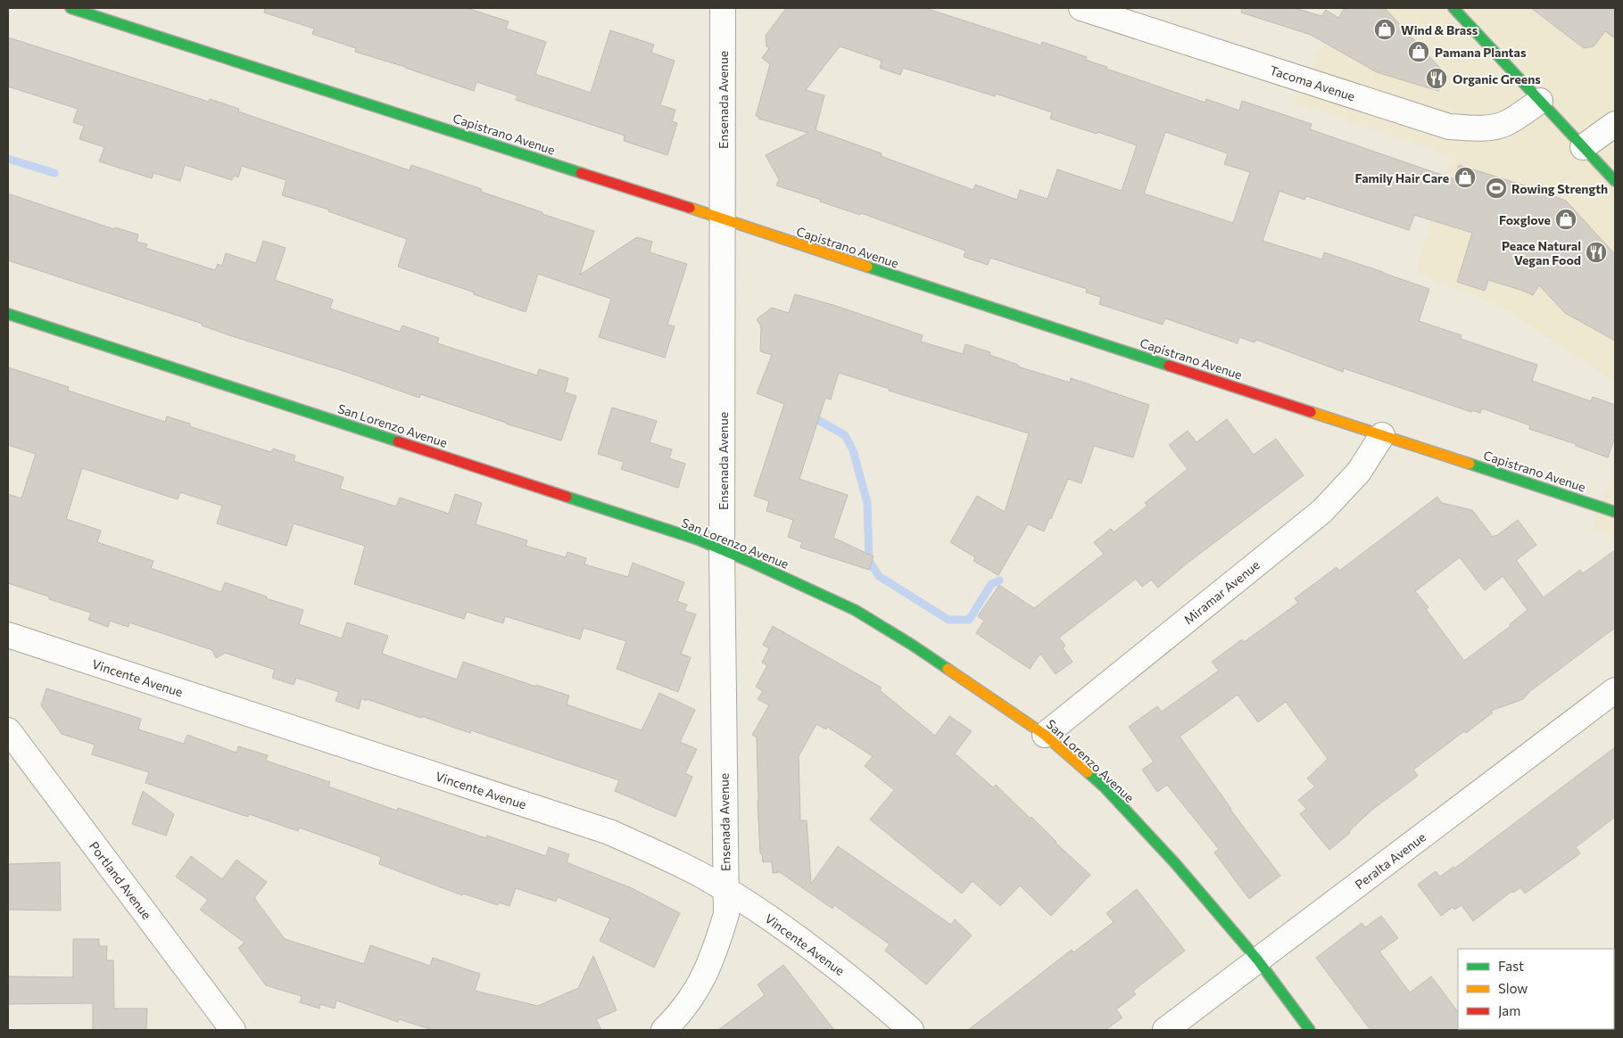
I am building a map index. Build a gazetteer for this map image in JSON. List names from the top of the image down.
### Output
{
  "streets": {
    "street": [
      "Tacoma Avenue",
      "Ensenada Avenue",
      "Capistrano Avenue",
      "San Lorenzo Avenue",
      "Miramar Avenue",
      "Vincente Avenue",
      "Peralta Avenue",
      "Portland Avenue"
    ]
  },
  "crossings": [
    ["Ensenada Avenue", "Capistrano Avenue"],
    ["Ensenada Avenue", "San Lorenzo Avenue"],
    ["Ensenada Avenue", "Vincente Avenue"],
    ["Capistrano Avenue", "Miramar Avenue"],
    ["San Lorenzo Avenue", "Miramar Avenue"],
    ["San Lorenzo Avenue", "Peralta Avenue"]
  ],
  "places": {
    "shop": [
      "Wind & Brass",
      "Pamana Plantas",
      "Family Hair Care",
      "Foxglove"
    ],
    "restaurant": ["Organic Greens", "Peace Natural Vegan Food"],
    "sports": ["Rowing Strength"]
  },
  "legend": ["Fast", "Slow", "Jam"]
}
